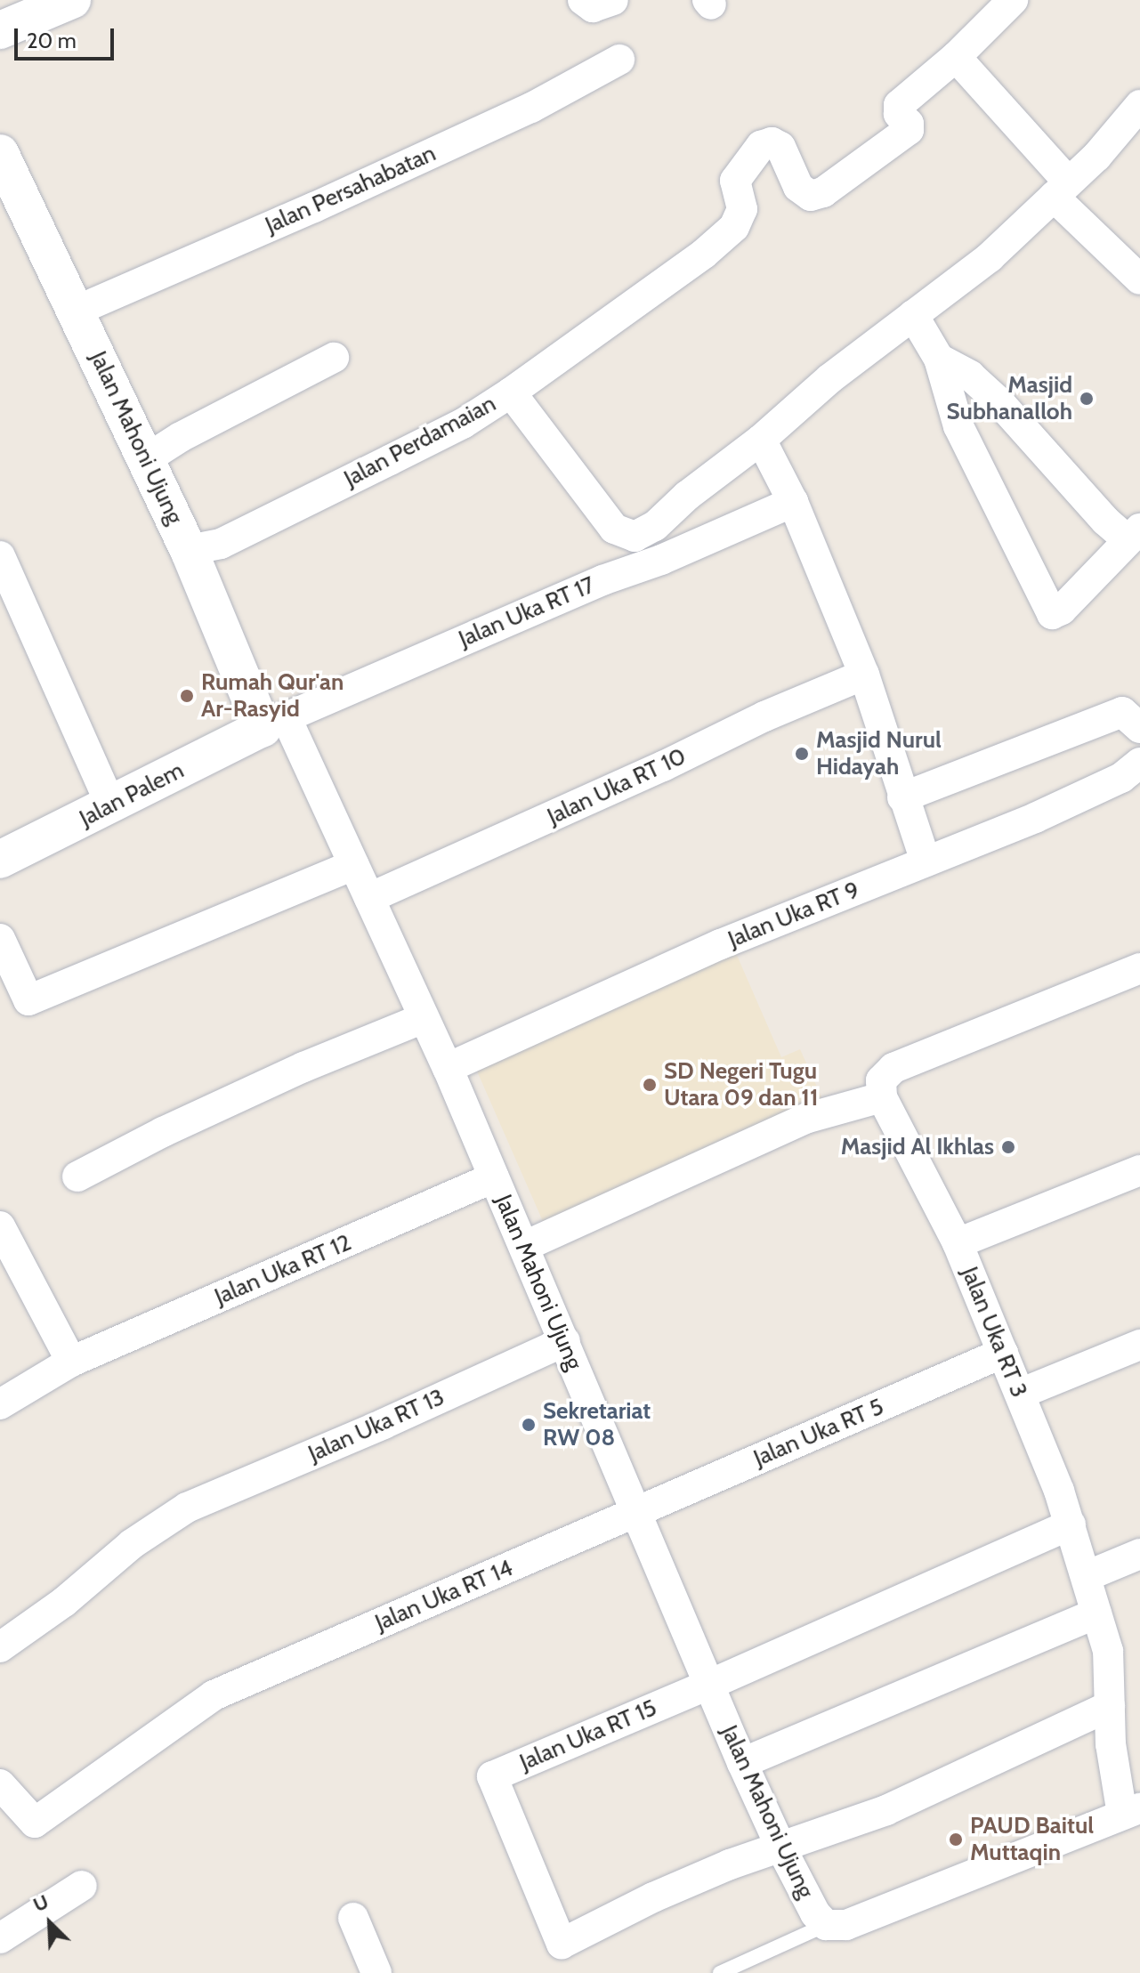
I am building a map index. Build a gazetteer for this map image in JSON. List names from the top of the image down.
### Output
{
  "streets": {
    "street": [
      "Jalan Persahabatan",
      "Jalan Mahoni Ujung",
      "Jalan Perdamaian",
      "Jalan Uka RT 17",
      "Jalan Uka RT 10",
      "Jalan Palem",
      "Jalan Uka RT 9",
      "Jalan Uka RT 12",
      "Jalan Uka RT 3",
      "Jalan Uka RT 13",
      "Jalan Uka RT 5",
      "Jalan Uka RT 14",
      "Jalan Uka RT 15"
    ]
  },
  "crossings": [
    ["Jalan Persahabatan", "Jalan Mahoni Ujung"],
    ["Jalan Mahoni Ujung", "Jalan Perdamaian"],
    ["Jalan Mahoni Ujung", "Jalan Uka RT 17"],
    ["Jalan Mahoni Ujung", "Jalan Uka RT 10"],
    ["Jalan Mahoni Ujung", "Jalan Palem"],
    ["Jalan Mahoni Ujung", "Jalan Uka RT 9"],
    ["Jalan Mahoni Ujung", "Jalan Uka RT 12"],
    ["Jalan Mahoni Ujung", "Jalan Uka RT 13"],
    ["Jalan Mahoni Ujung", "Jalan Uka RT 5"],
    ["Jalan Mahoni Ujung", "Jalan Uka RT 14"],
    ["Jalan Mahoni Ujung", "Jalan Uka RT 15"],
    ["Jalan Uka RT 17", "Jalan Palem"],
    ["Jalan Uka RT 3", "Jalan Uka RT 5"],
    ["Jalan Uka RT 3", "Jalan Uka RT 15"],
    ["Jalan Uka RT 5", "Jalan Uka RT 14"]
  ],
  "places": [
    "Masjid Subhanalloh",
    "Rumah Qur'an Ar-Rasyid",
    "Masjid Nurul Hidayah",
    "SD Negeri Tugu Utara 09 dan 11",
    "Masjid Al Ikhlas",
    "Sekretariat RW 08",
    "PAUD Baitul Muttaqin"
  ],
  "scale_bar": "20 m",
  "north": "top left"
}
